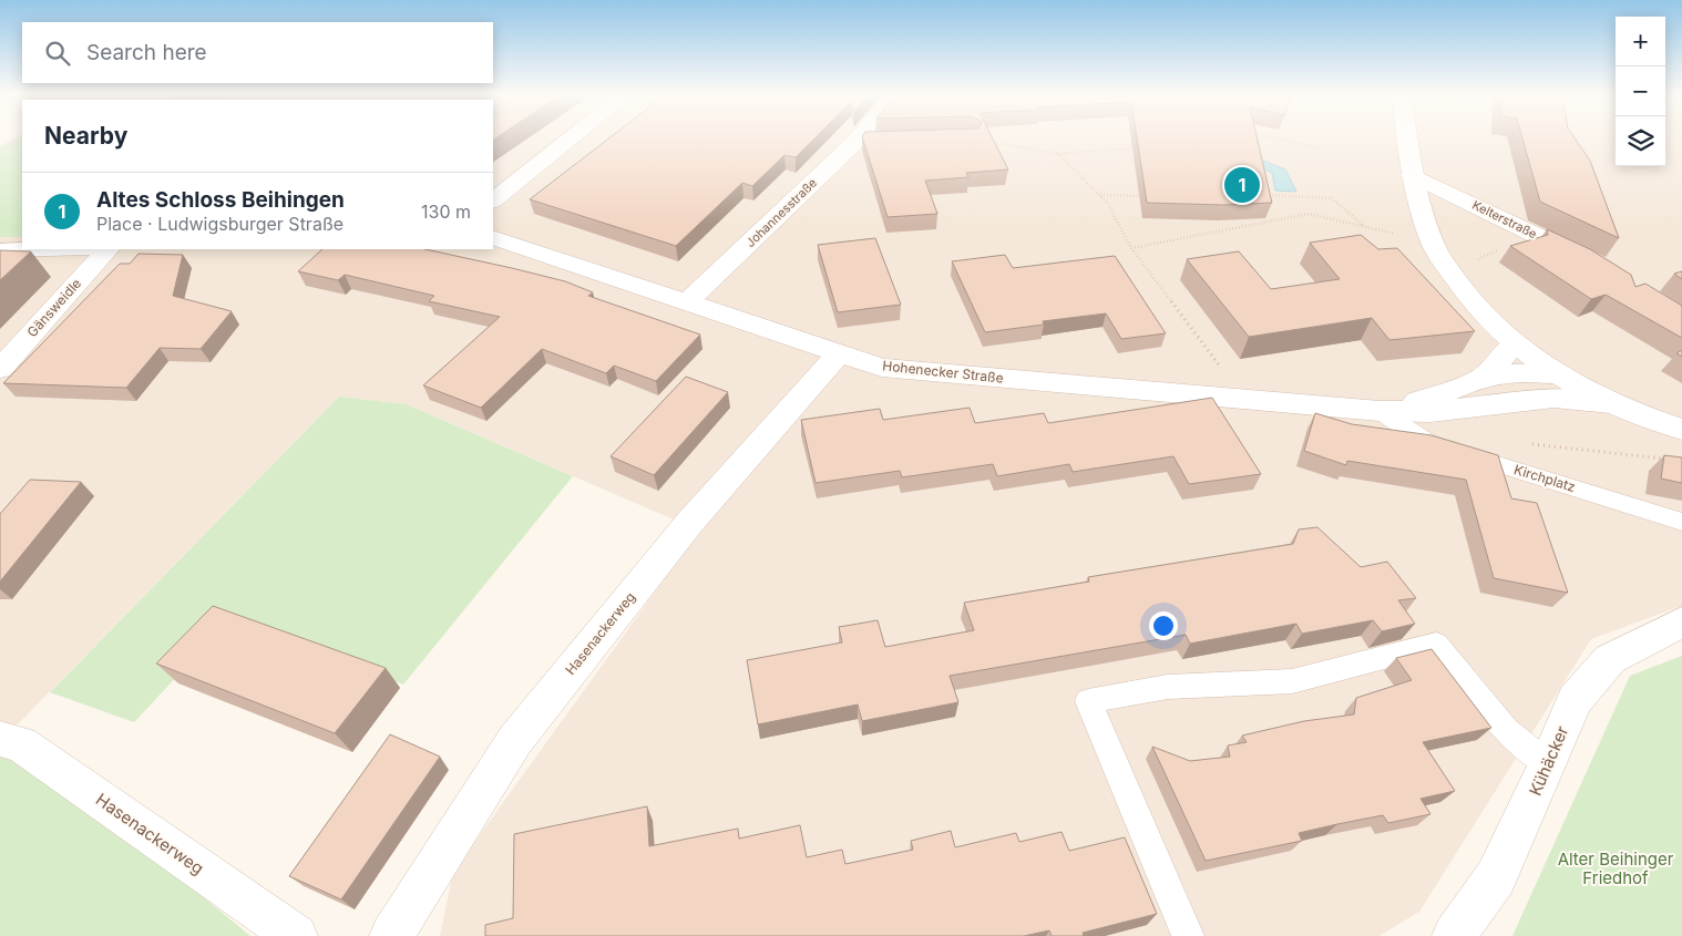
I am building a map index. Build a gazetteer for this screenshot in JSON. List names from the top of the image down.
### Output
{
  "streets": {
    "street": [
      "Johannesstraße",
      "Kelterstraße",
      "Gänsweidle",
      "Hohenecker Straße",
      "Hasenackerweg",
      "Kühäcker"
    ],
    "lane": ["Kirchplatz"]
  },
  "crossings": [
    ["Johannesstraße", "Hohenecker Straße"],
    ["Hohenecker Straße", "Kirchplatz"],
    ["Hohenecker Straße", "Hasenackerweg"]
  ],
  "parks": ["Alter Beihinger Friedhof"],
  "page": {
    "map_buttons": ["+", "−"],
    "search": "Search here",
    "heading": "Nearby",
    "pins": "1",
    "list": [
      {
        "mark": "1",
        "name": "Altes Schloss Beihingen",
        "note": "Place · Ludwigsburger Straße",
        "value": "130 m"
      }
    ]
  }
}
